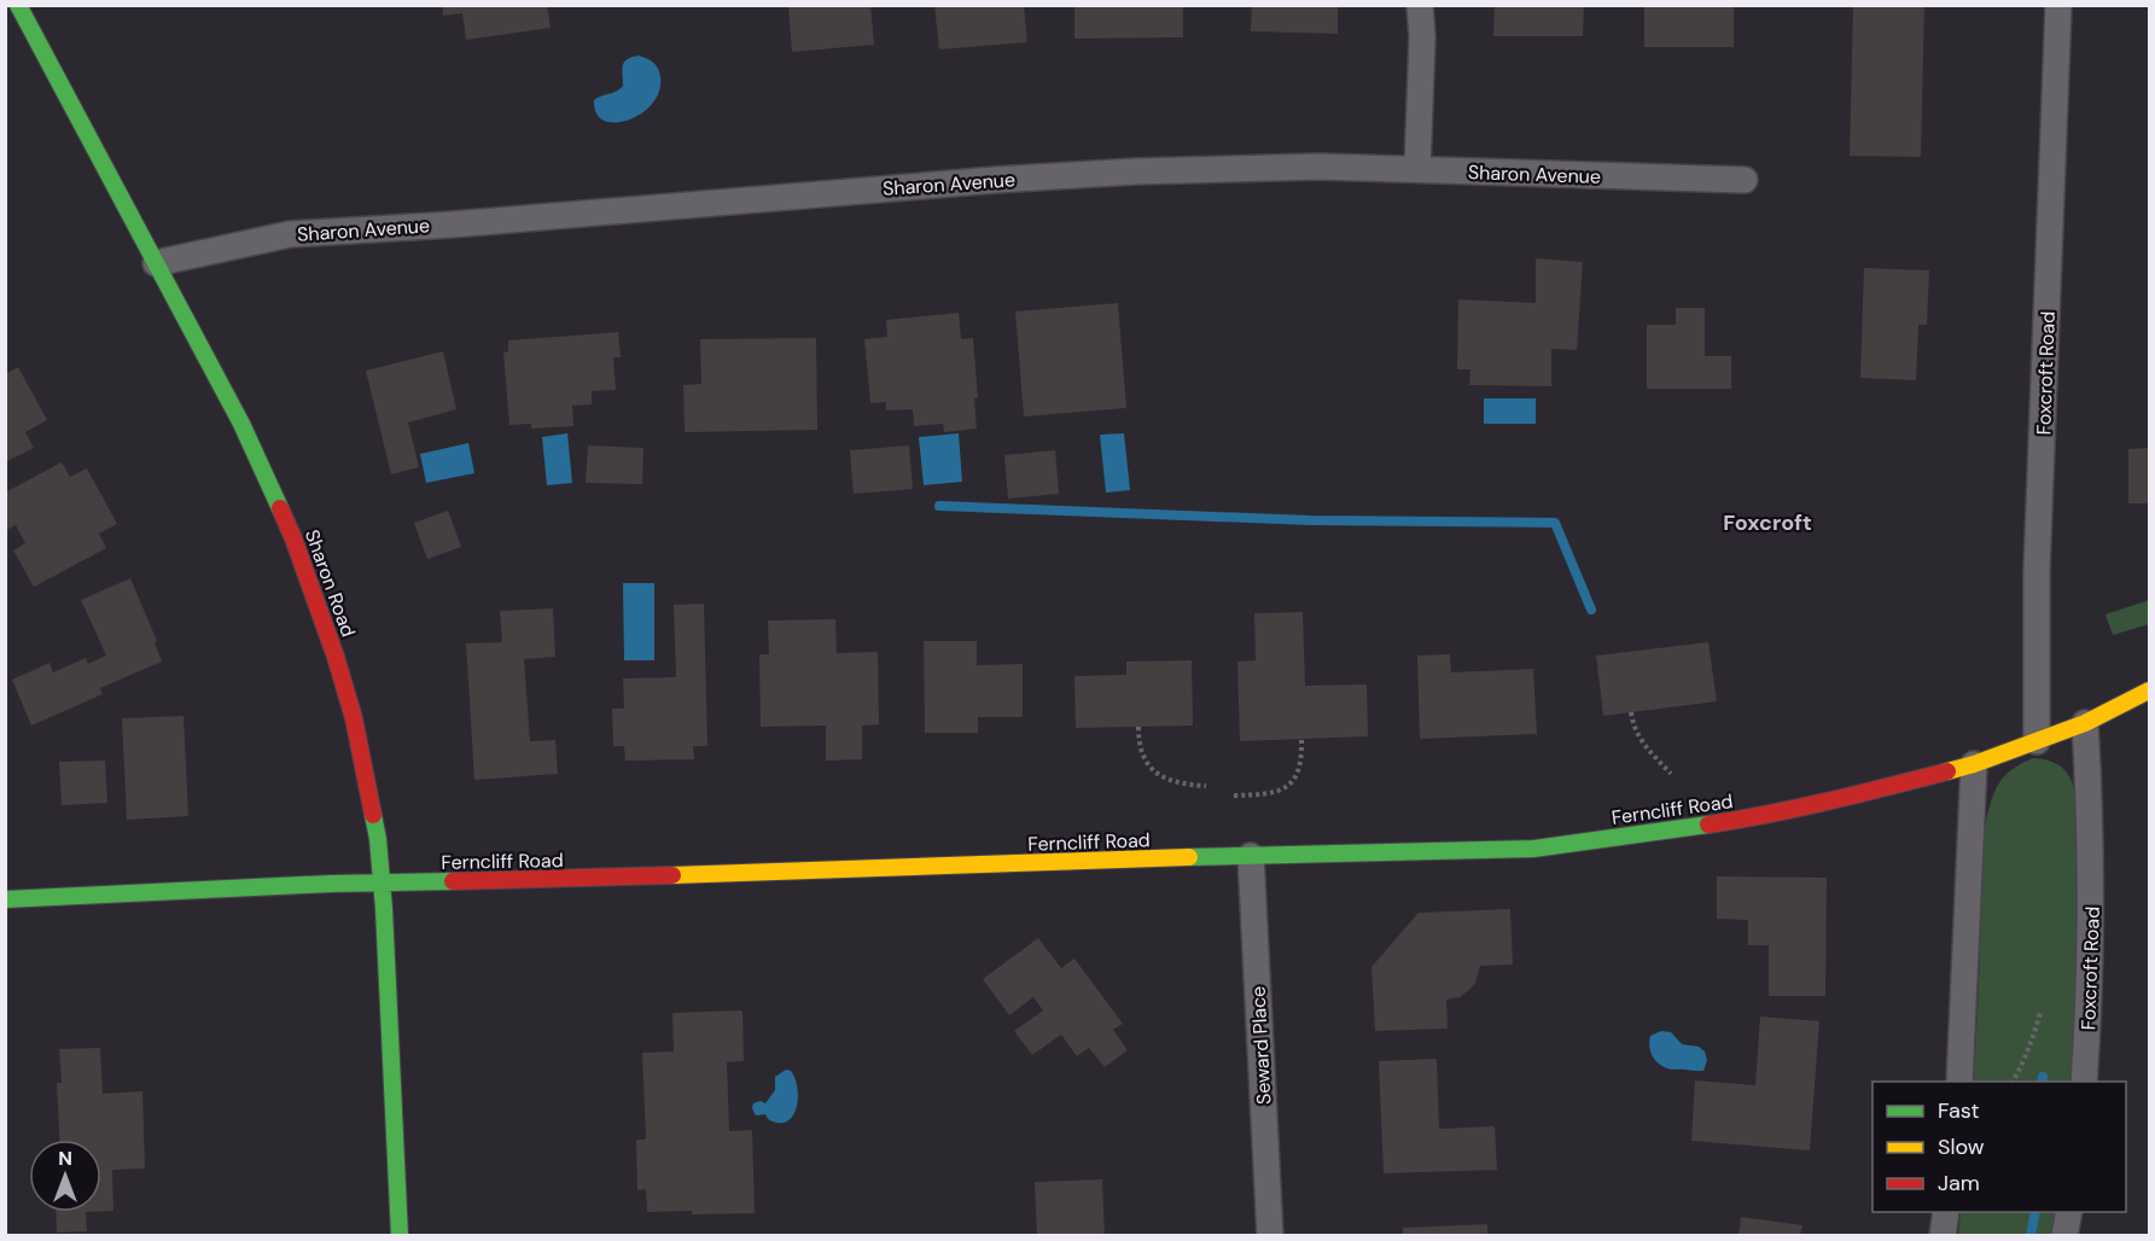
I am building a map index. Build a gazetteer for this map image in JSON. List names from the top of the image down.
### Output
{
  "streets": {
    "street": [
      "Sharon Avenue",
      "Foxcroft Road",
      "Sharon Road",
      "Ferncliff Road",
      "Seward Place"
    ]
  },
  "crossings": [
    ["Sharon Avenue", "Sharon Road"],
    ["Foxcroft Road", "Ferncliff Road"],
    ["Sharon Road", "Ferncliff Road"],
    ["Ferncliff Road", "Seward Place"]
  ],
  "districts": ["Foxcroft"],
  "legend": ["Fast", "Slow", "Jam"],
  "north": "top"
}
